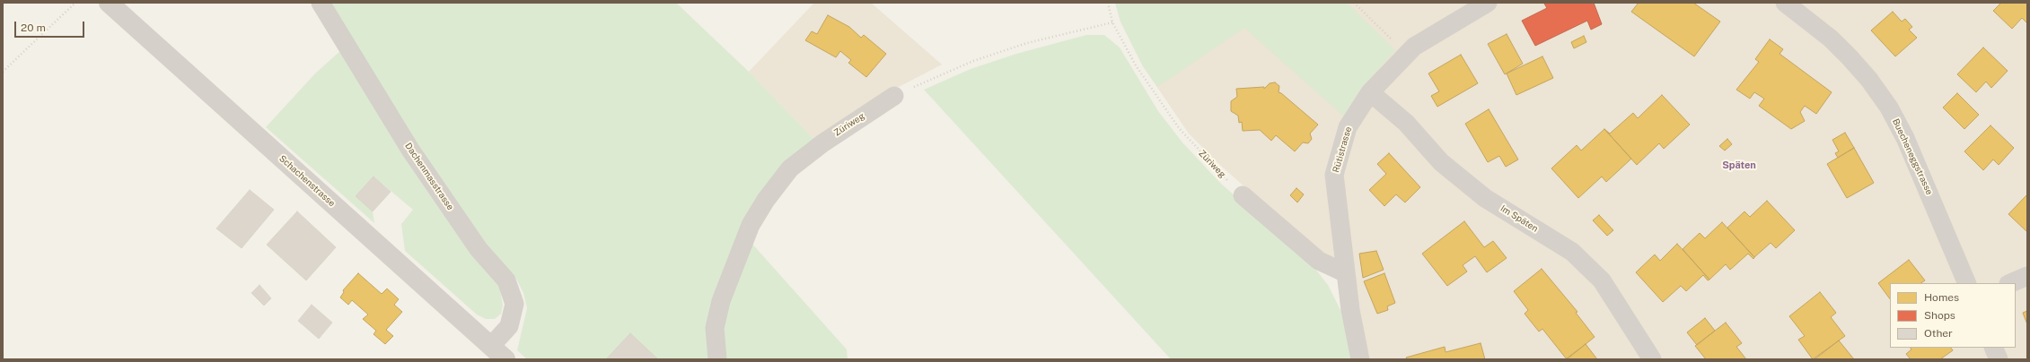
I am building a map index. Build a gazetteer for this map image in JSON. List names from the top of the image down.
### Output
{
  "streets": {
    "street": [
      "Züriweg",
      "Rütistrasse",
      "Buecheneggstrasse",
      "Dachenmasstrasse",
      "Schachenstrasse",
      "Im Späten"
    ]
  },
  "crossings": [
    ["Rütistrasse", "Im Späten"],
    ["Dachenmasstrasse", "Schachenstrasse"]
  ],
  "districts": ["Späten"],
  "legend": ["Homes", "Shops", "Other"],
  "scale_bar": "20 m"
}
